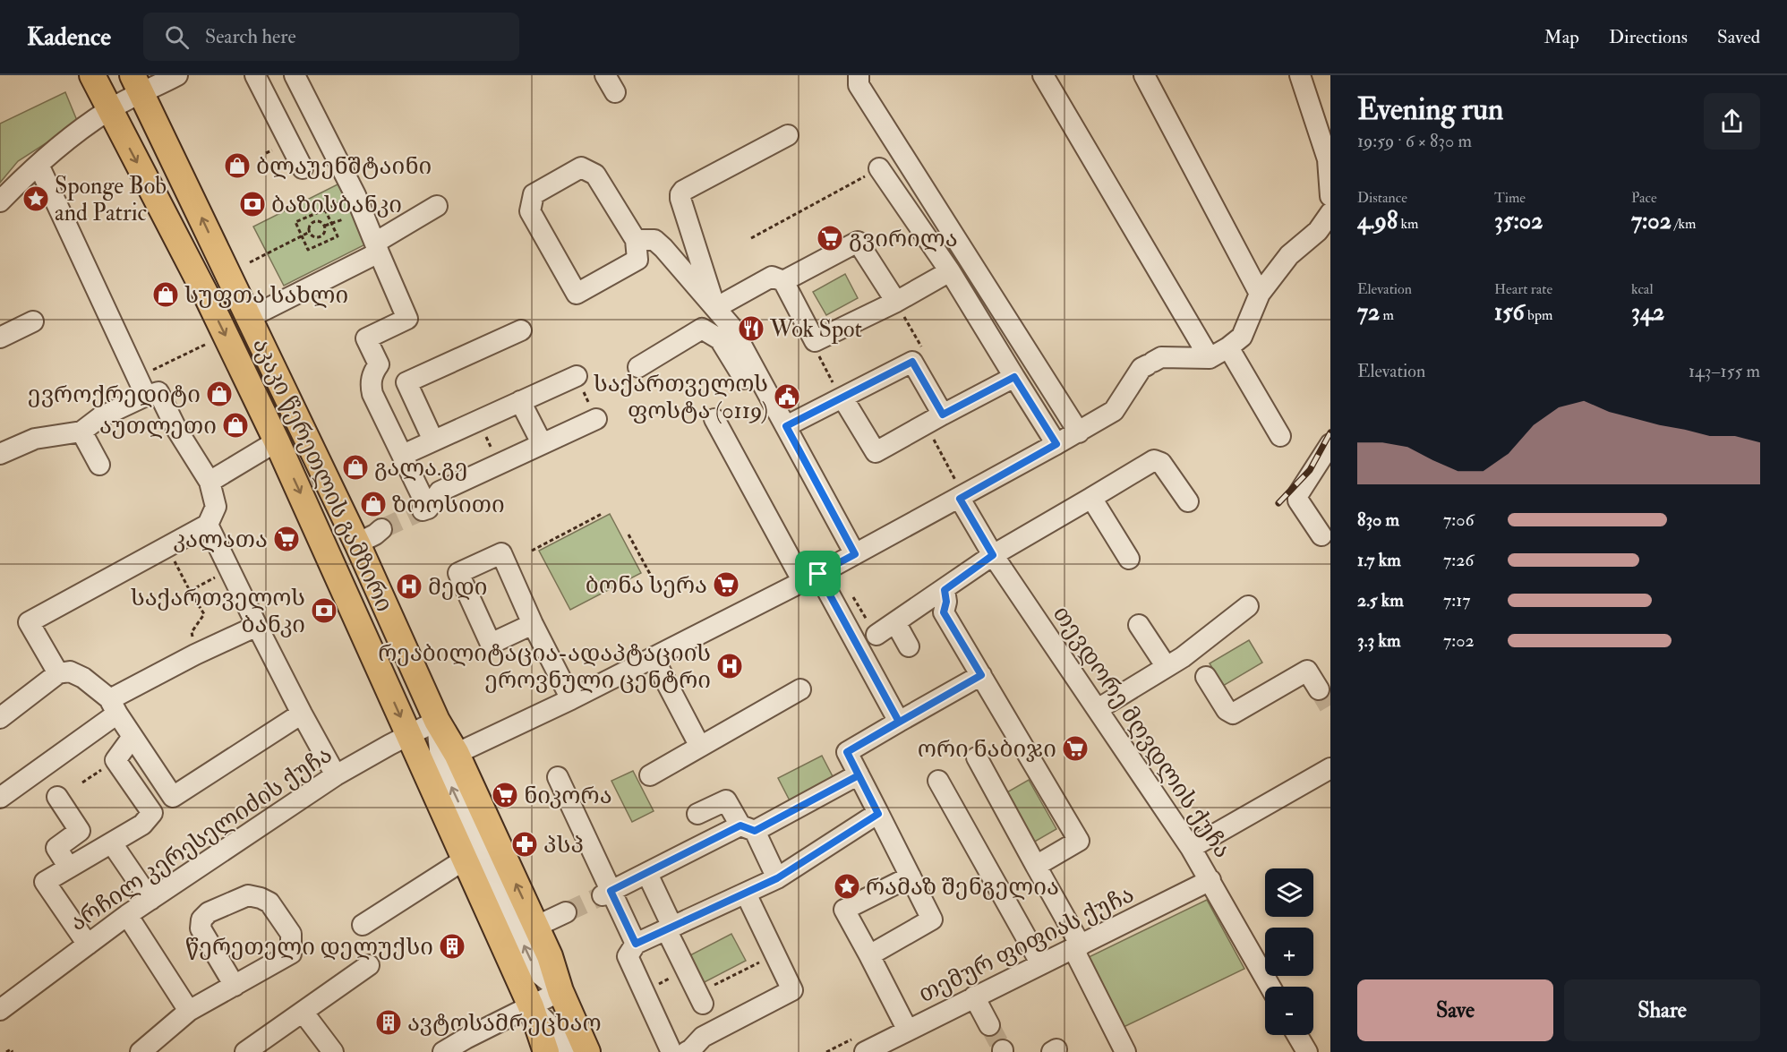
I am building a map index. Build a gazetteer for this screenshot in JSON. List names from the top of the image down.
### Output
{
  "streets": {
    "main road": ["აკაკი წერეთლის გამზირი"],
    "street": ["თევდორე მღვდლის ქუჩა", "არჩილ კერესელიძის ქუჩა", "თემურ ფიფიას ქუჩა"]
  },
  "crossings": [
    ["აკაკი წერეთლის გამზირი", "არჩილ კერესელიძის ქუჩა"],
    ["თევდორე მღვდლის ქუჩა", "თემურ ფიფიას ქუჩა"]
  ],
  "places": {
    "shop": [
      "ბლაუენშტაინი",
      "სუფთა სახლი",
      "ევროქრედიტი",
      "აუთლეთი",
      "გალა.გე",
      "ზოოსითი"
    ],
    "place": ["Sponge Bob and Patric", "რამაზ შენგელია"],
    "bank": ["ბაზისბანკი", "საქართველოს ბანკი"],
    "supermarket": [
      "გვირილა",
      "კალათა",
      "ბონა სერა",
      "ორი ნაბიჯი",
      "ნიკორა"
    ],
    "restaurant": ["Wok Spot"],
    "public building": ["საქართველოს ფოსტა (0119)"],
    "hospital": ["მედი", "რეაბილიტაცია-ადაპტაციის ეროვნული ცენტრი"],
    "pharmacy": ["პსპ"],
    "building": ["წერეთელი დელუქსი", "ავტოსამრეცხაო"]
  },
  "page": {
    "header": "Kadence",
    "search": "Search here",
    "nav": ["Map", "Directions", "Saved"],
    "heading": ["Evening run", "19:59 · 6 × 830 m"],
    "stats": [
      ["Distance", "4.98 km"],
      ["Time", "35:02"],
      ["Pace", "7:02 /km"],
      ["Elevation", "72 m"],
      ["Heart rate", "156 bpm"],
      ["kcal", "342"]
    ],
    "chart": ["Elevation", "143–155 m"],
    "list": [
      {
        "name": "830 m",
        "note": "7:06"
      },
      {
        "name": "1.7 km",
        "note": "7:26"
      },
      {
        "name": "2.5 km",
        "note": "7:17"
      },
      {
        "name": "3.3 km",
        "note": "7:02"
      }
    ],
    "map_buttons": ["+", "−"],
    "buttons": ["Save", "Share"]
  }
}
